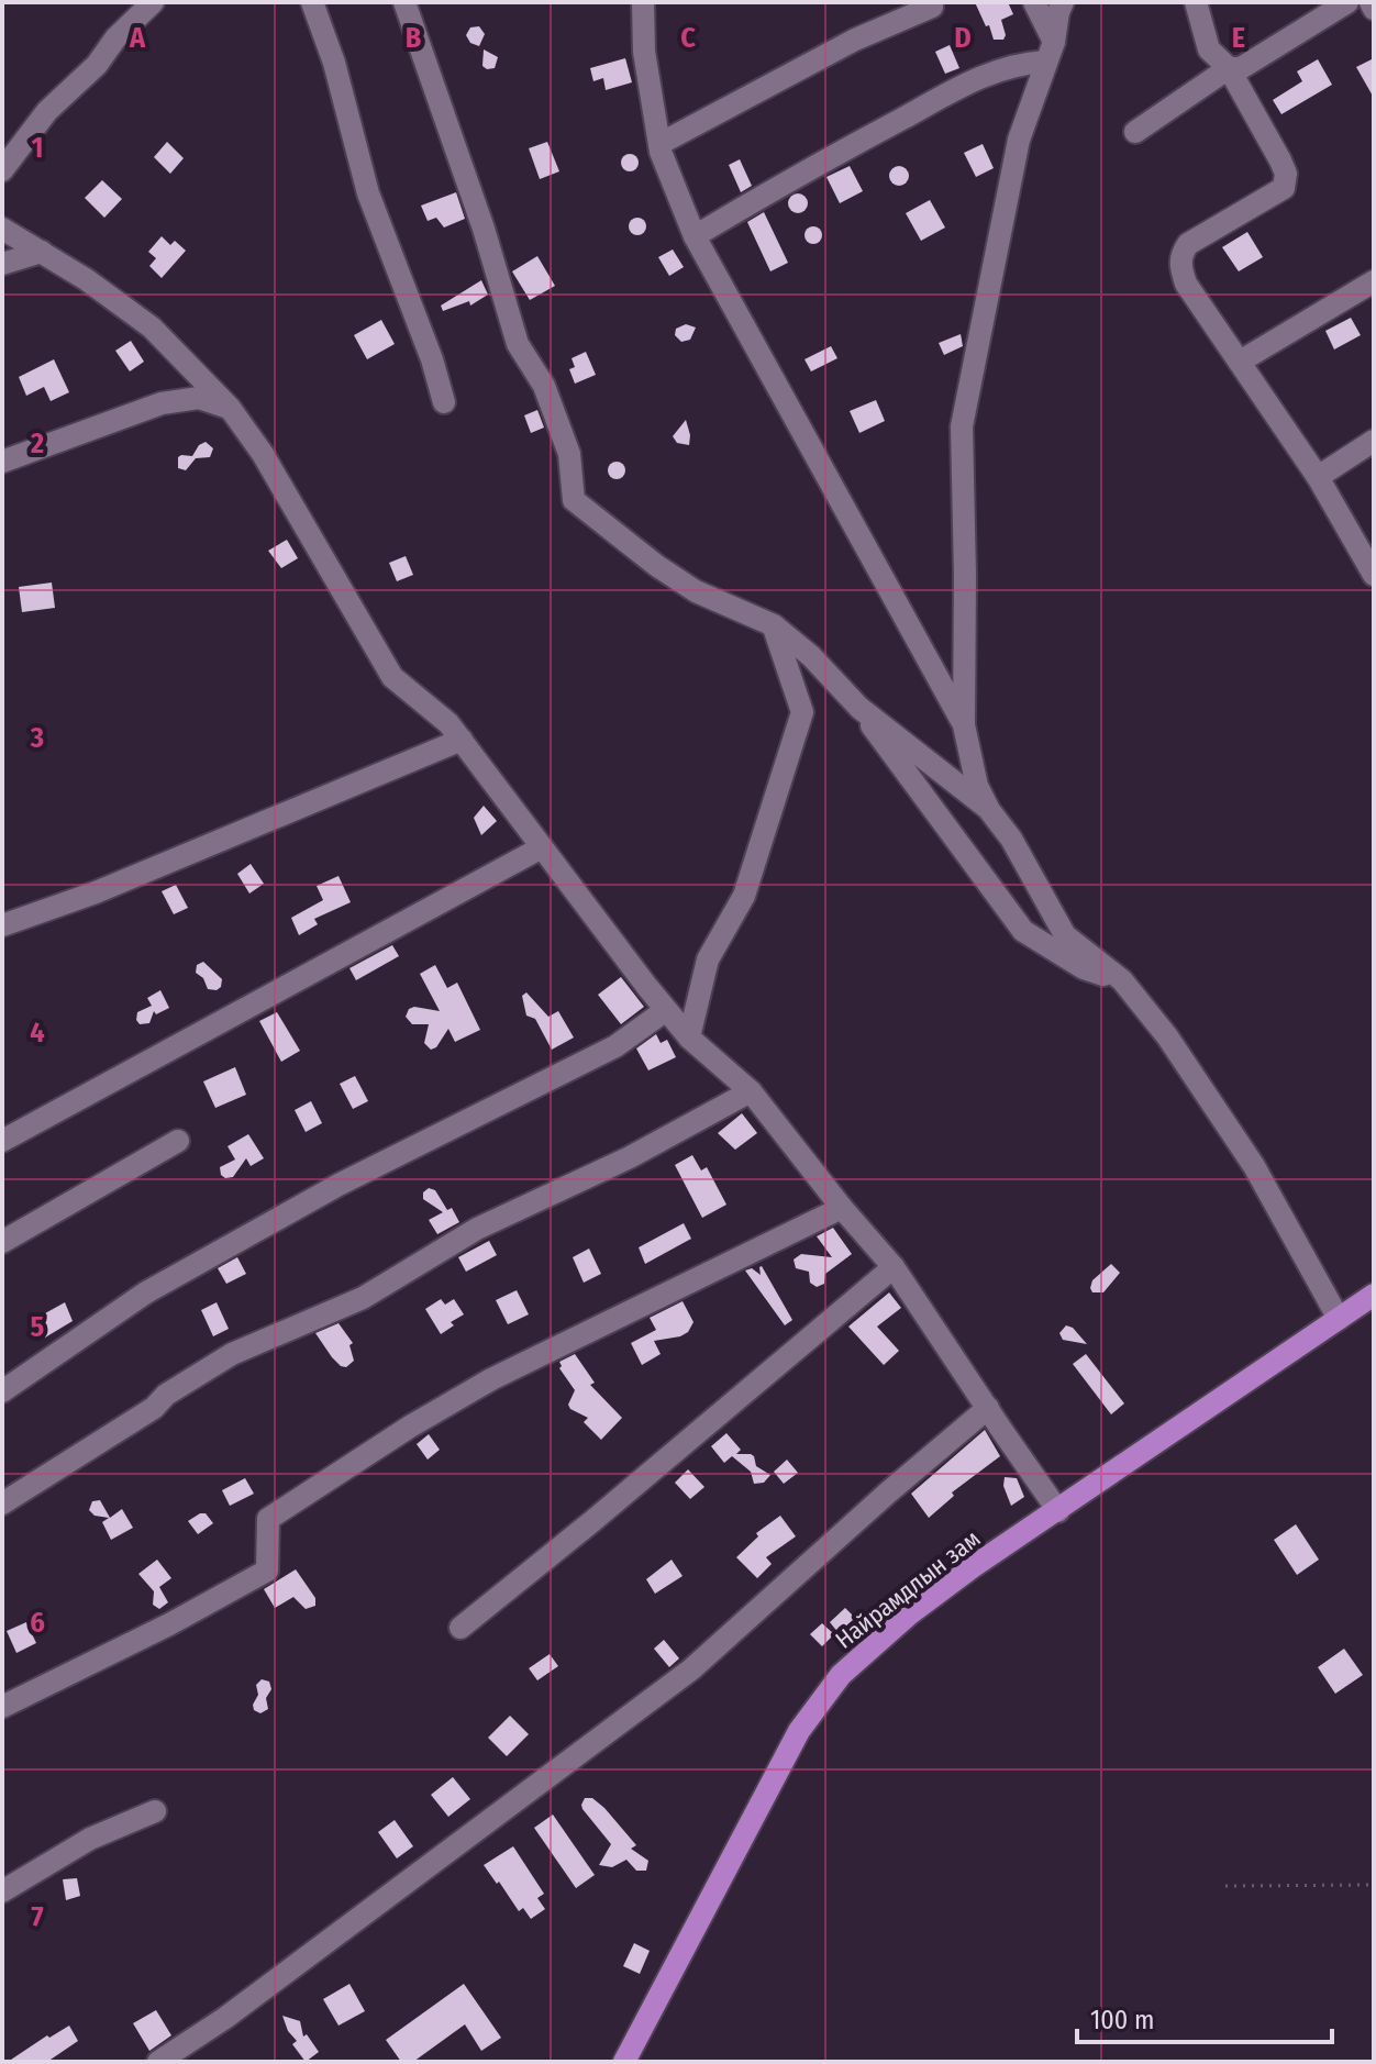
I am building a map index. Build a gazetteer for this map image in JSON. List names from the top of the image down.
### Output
{
  "streets": {
    "main road": ["Найрамдлын зам"]
  },
  "scale_bar": "100 m",
  "grid": {
    "columns": [
      "A",
      "B",
      "C",
      "D",
      "E"
    ],
    "rows": [
      "1",
      "2",
      "3",
      "4",
      "5",
      "6",
      "7"
    ]
  }
}
